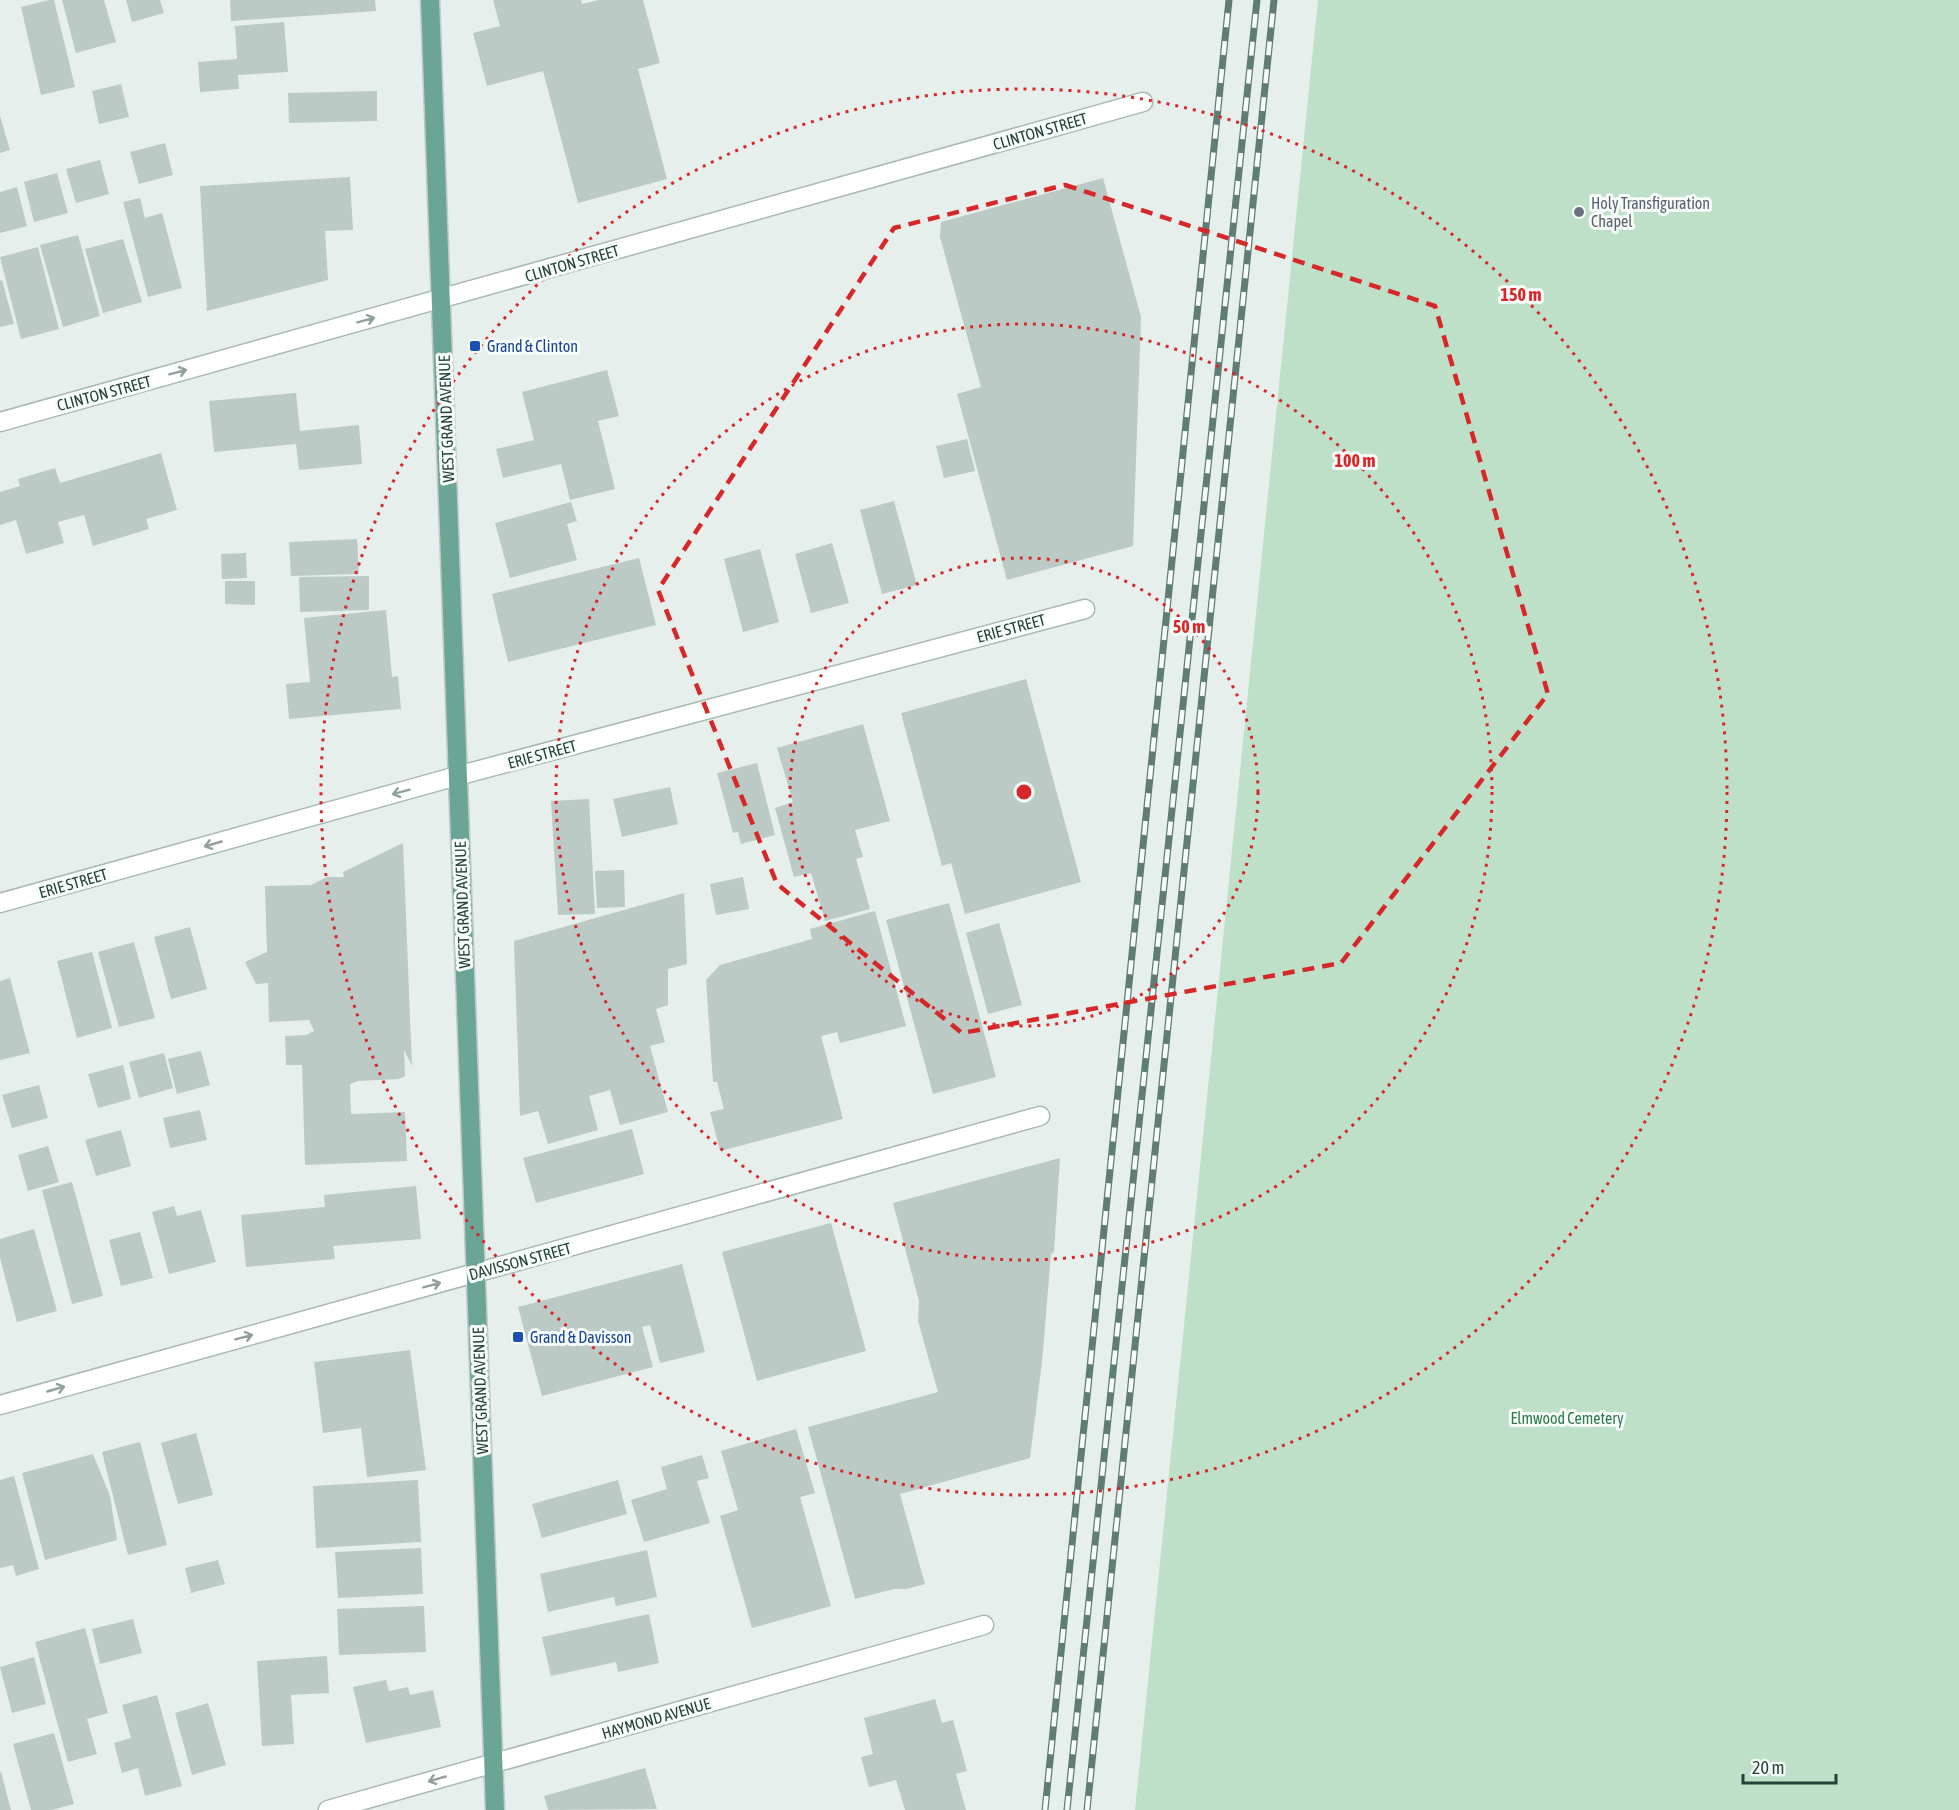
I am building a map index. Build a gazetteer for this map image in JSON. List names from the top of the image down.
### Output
{
  "streets": {
    "main road": ["WEST GRAND AVENUE"],
    "street": [
      "CLINTON STREET",
      "ERIE STREET",
      "DAVISSON STREET",
      "HAYMOND AVENUE"
    ]
  },
  "crossings": [
    ["CLINTON STREET", "WEST GRAND AVENUE"],
    ["WEST GRAND AVENUE", "ERIE STREET"],
    ["WEST GRAND AVENUE", "DAVISSON STREET"],
    ["WEST GRAND AVENUE", "HAYMOND AVENUE"]
  ],
  "one_way": ["CLINTON STREET", "ERIE STREET", "DAVISSON STREET"],
  "parks": ["Elmwood Cemetery"],
  "places": {
    "other": ["Holy Transfiguration Chapel"],
    "transit": ["Grand & Clinton", "Grand & Davisson"]
  },
  "scale_bar": "20 m",
  "rings": ["150 m", "100 m", "50 m"]
}
